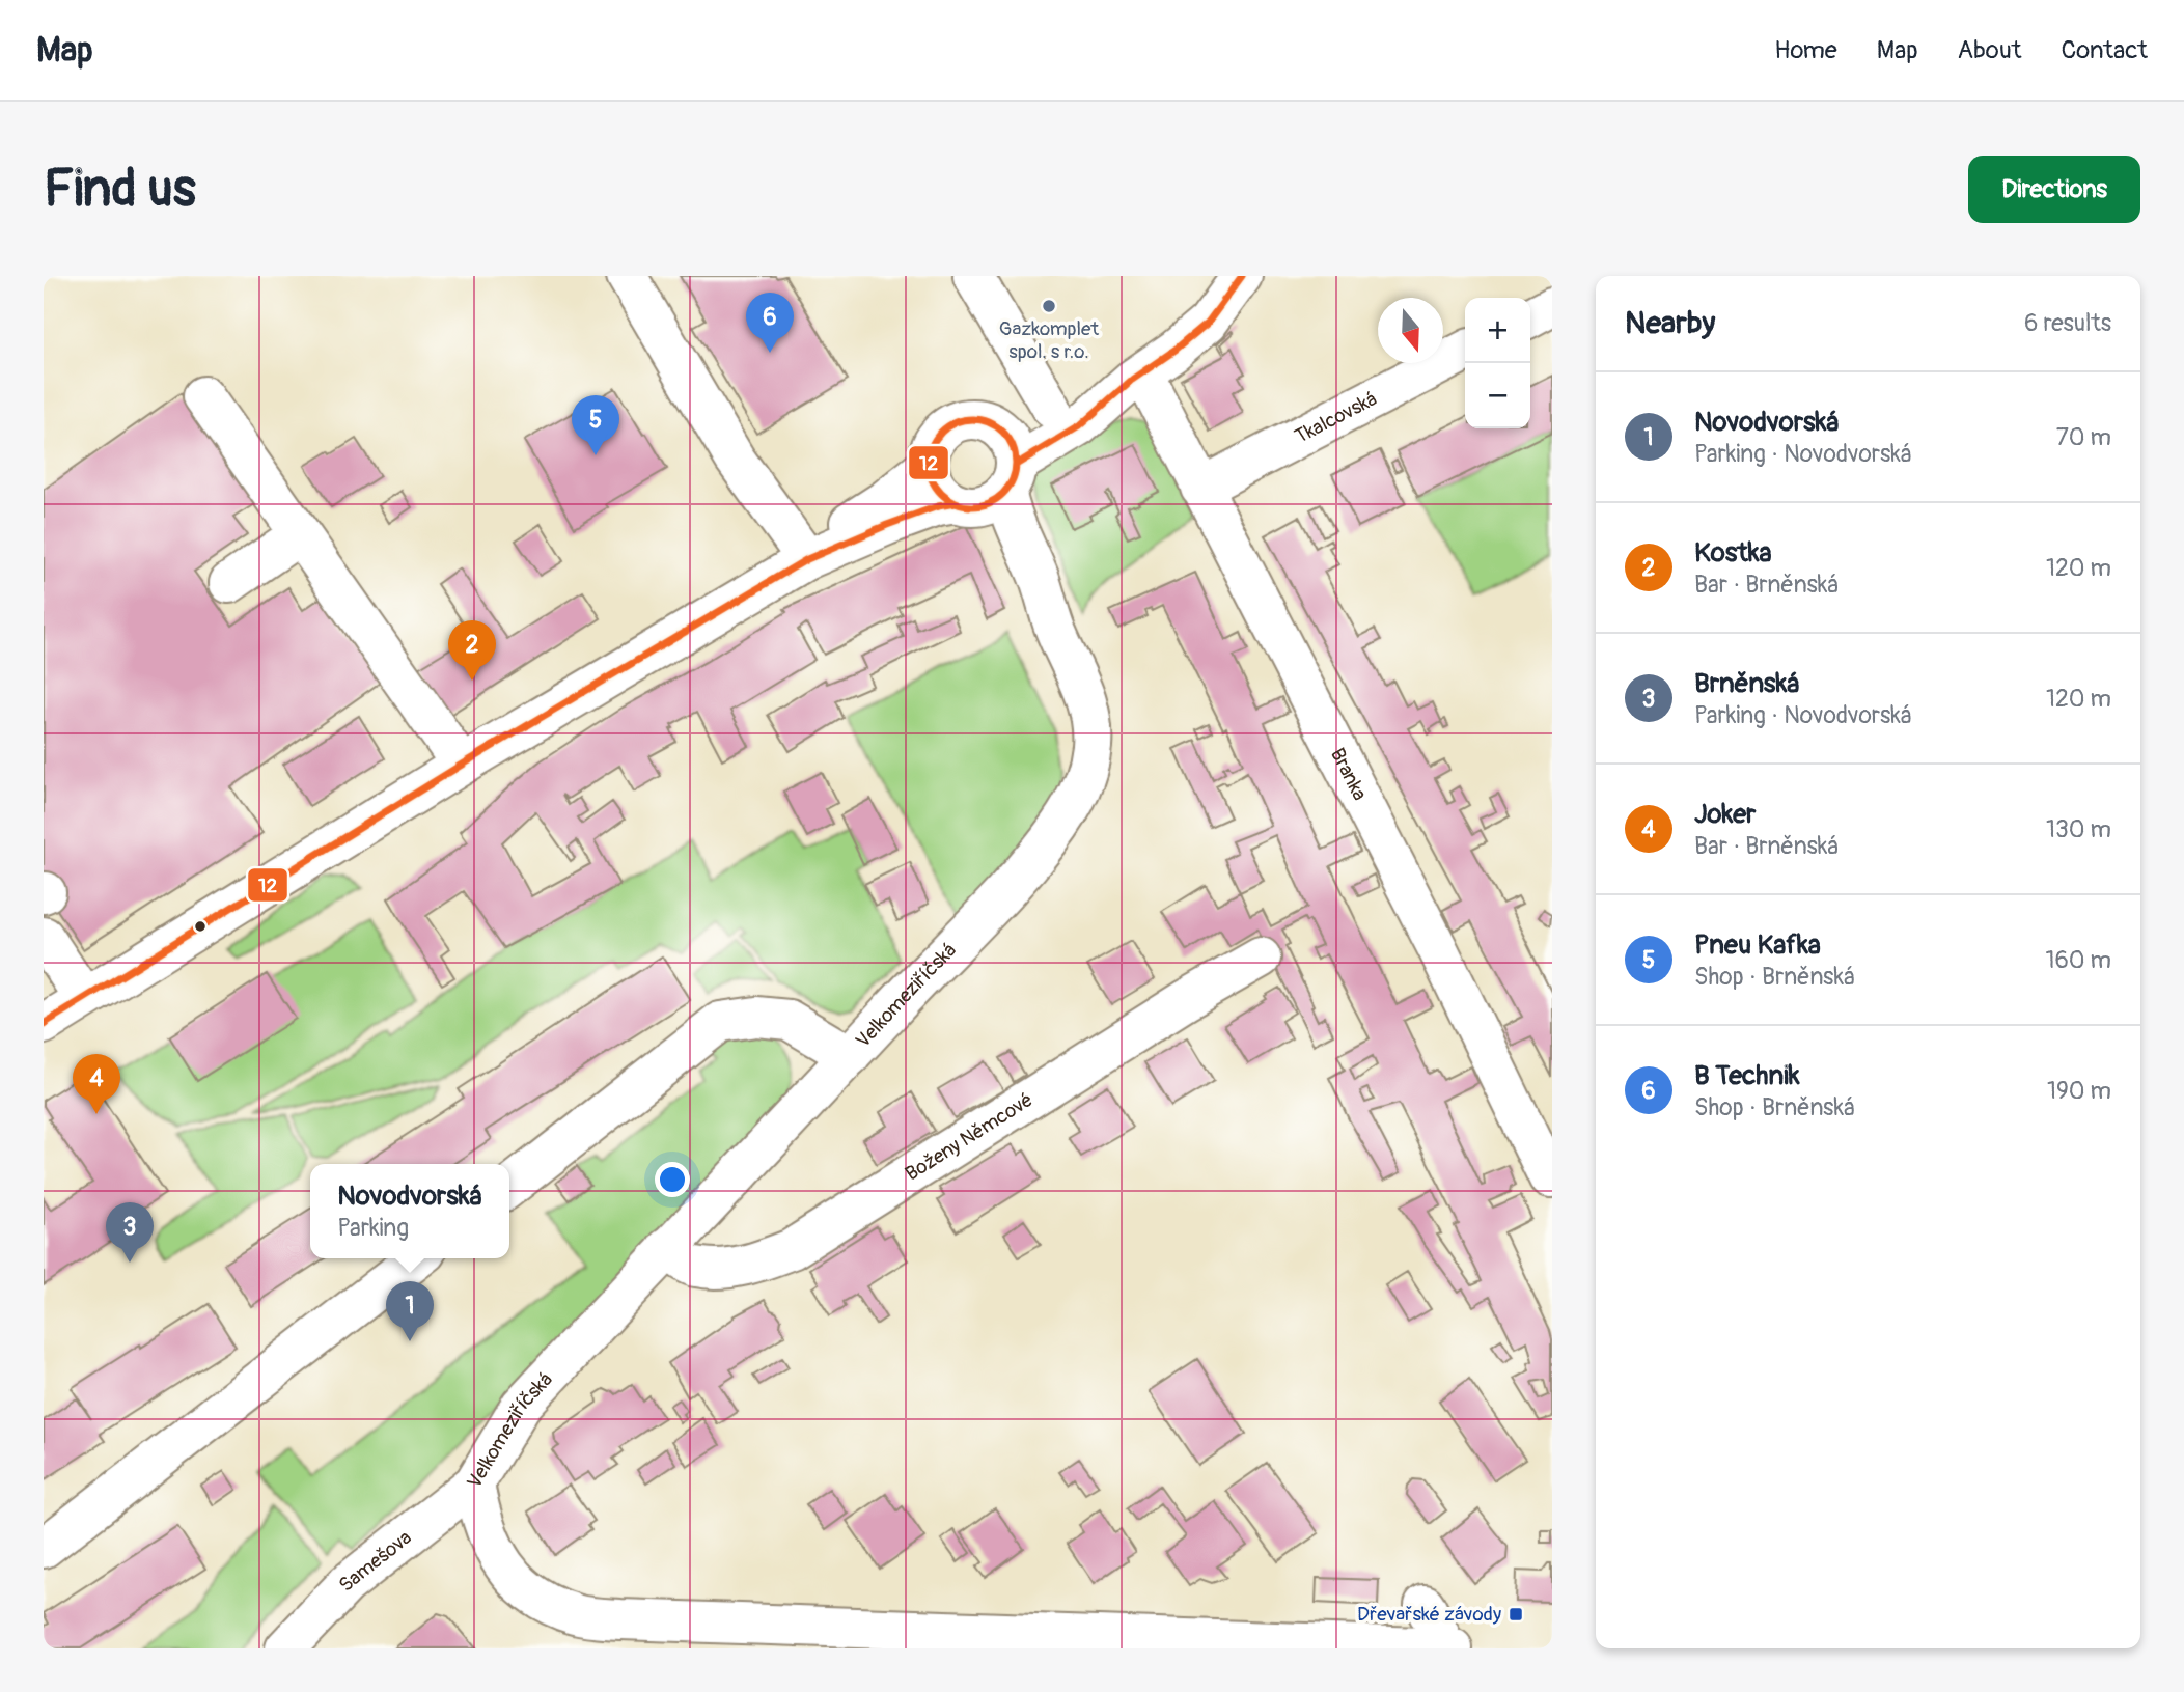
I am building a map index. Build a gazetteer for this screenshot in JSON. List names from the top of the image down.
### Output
{
  "streets": {
    "street": [
      "Tkalcovská",
      "Branka",
      "Velkomeziříčská",
      "Boženy Němcové",
      "Samešova"
    ]
  },
  "crossings": [
    ["Tkalcovská", "Branka"],
    ["Velkomeziříčská", "Boženy Němcové"],
    ["Velkomeziříčská", "Samešova"]
  ],
  "places": {
    "other": ["Gazkomplet spol. s r.o."],
    "transit": ["Dřevařské závody"]
  },
  "lines": ["transit line 12"],
  "north": "bottom",
  "page": {
    "header": "Map",
    "nav": [
      "Home",
      "Map",
      "About",
      "Contact"
    ],
    "buttons": "Directions",
    "title": "Find us",
    "heading": ["Nearby", "6 results"],
    "pins": [
      "6",
      "5",
      "2",
      "4",
      "3",
      "1"
    ],
    "map_buttons": ["+", "−"],
    "list": [
      {
        "mark": "1",
        "name": "Novodvorská",
        "note": "Parking · Novodvorská",
        "value": "70 m"
      },
      {
        "mark": "2",
        "name": "Kostka",
        "note": "Bar · Brněnská",
        "value": "120 m"
      },
      {
        "mark": "3",
        "name": "Brněnská",
        "note": "Parking · Novodvorská",
        "value": "120 m"
      },
      {
        "mark": "4",
        "name": "Joker",
        "note": "Bar · Brněnská",
        "value": "130 m"
      },
      {
        "mark": "5",
        "name": "Pneu Kafka",
        "note": "Shop · Brněnská",
        "value": "160 m"
      },
      {
        "mark": "6",
        "name": "B Technik",
        "note": "Shop · Brněnská",
        "value": "190 m"
      }
    ],
    "popup": ["Novodvorská", "Parking"]
  }
}
